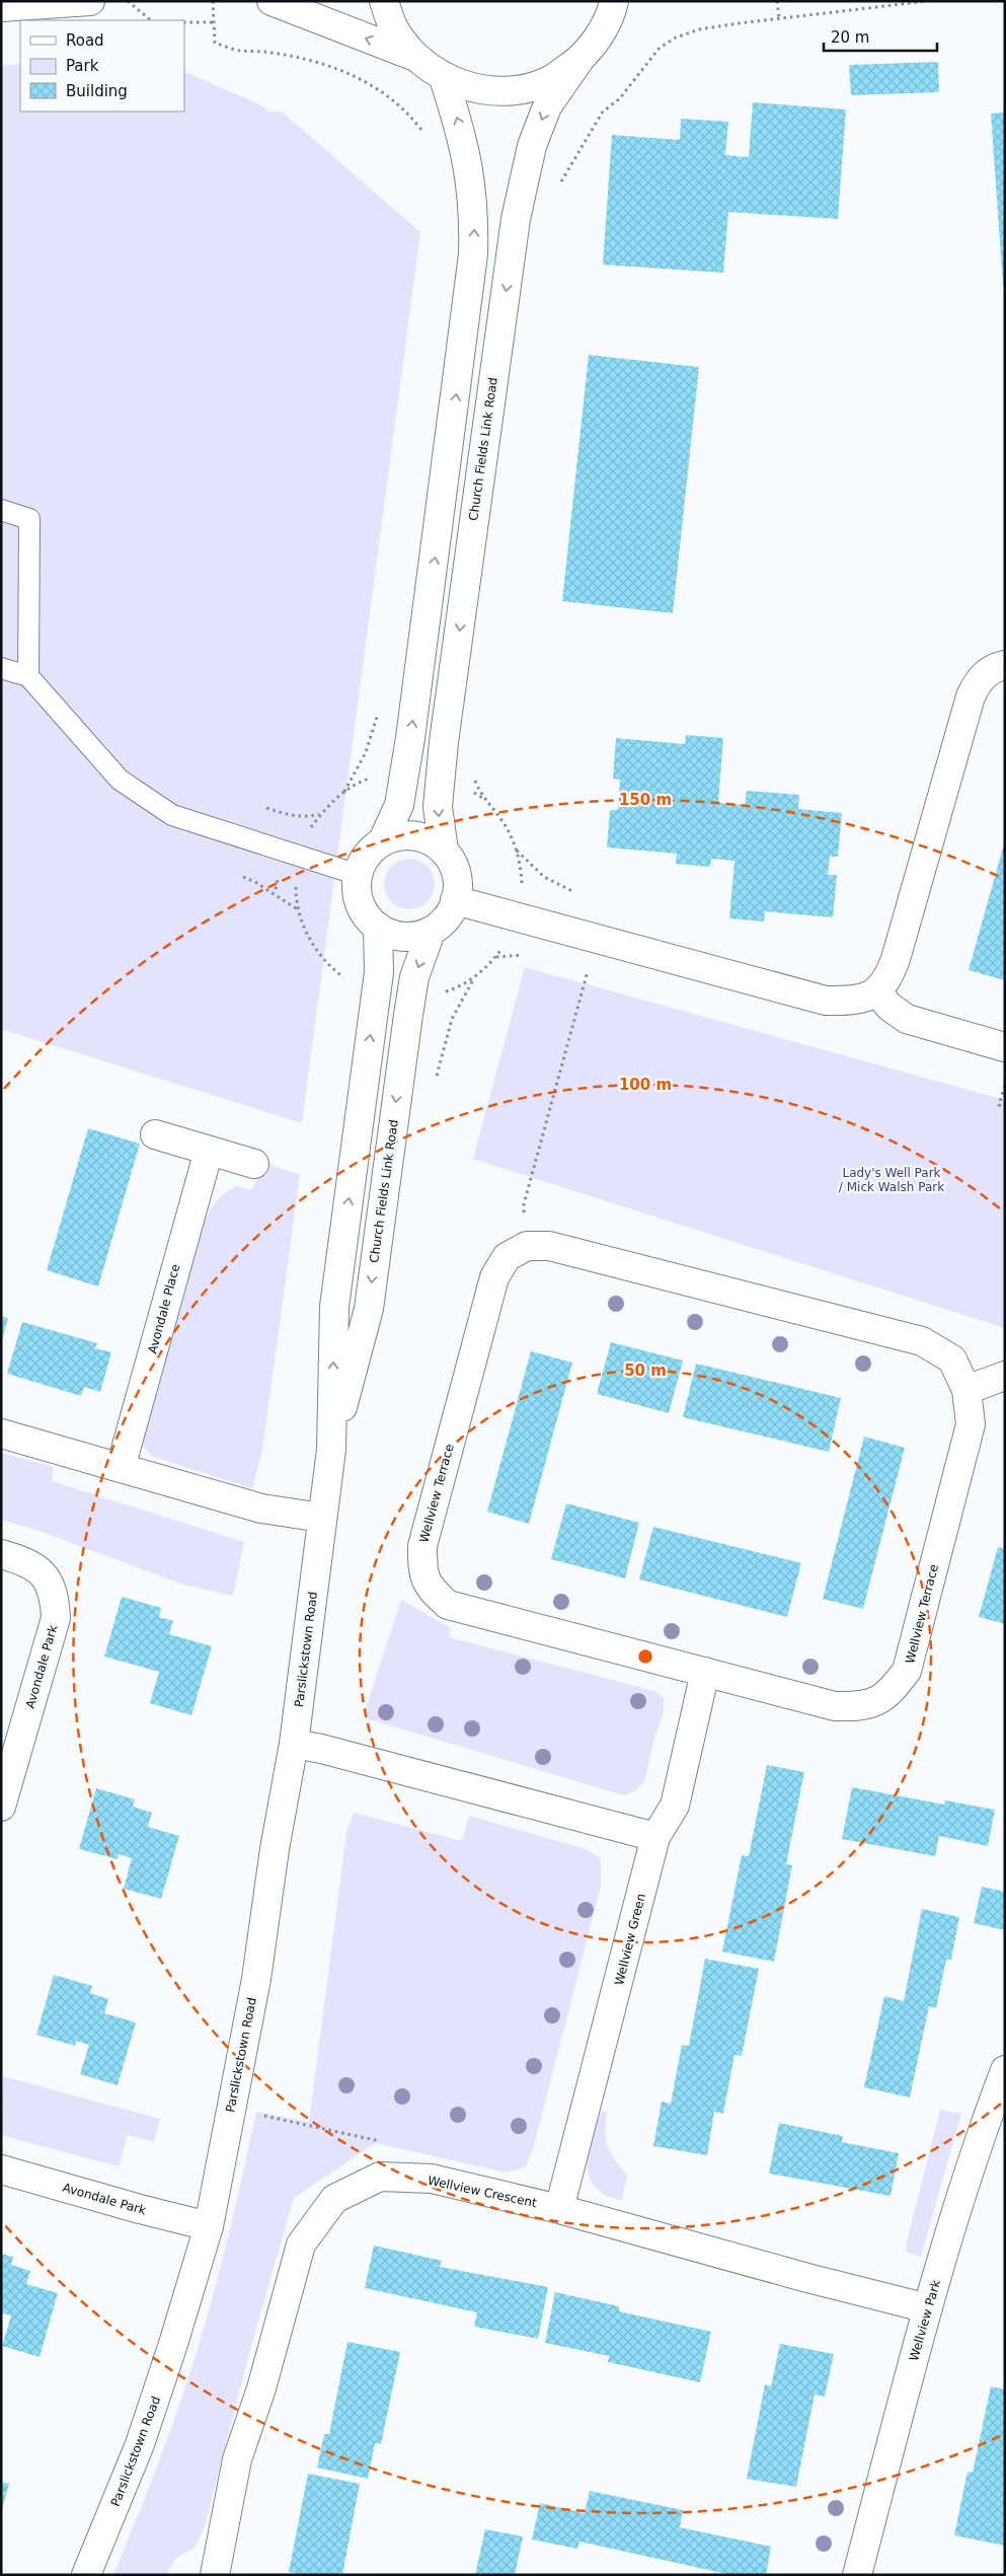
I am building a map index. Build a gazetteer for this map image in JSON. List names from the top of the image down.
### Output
{
  "streets": {
    "street": [
      "Church Fields Link Road",
      "Avondale Place",
      "Wellview Terrace",
      "Parslickstown Road",
      "Avondale Park",
      "Wellview Green",
      "Wellview Crescent",
      "Wellview Park"
    ]
  },
  "crossings": [
    ["Church Fields Link Road", "Parslickstown Road"],
    ["Wellview Terrace", "Wellview Green"],
    ["Parslickstown Road", "Avondale Park"],
    ["Wellview Green", "Wellview Crescent"],
    ["Wellview Crescent", "Wellview Park"]
  ],
  "parks": ["Lady's Well Park / Mick Walsh Park"],
  "legend": ["Road", "Park", "Building"],
  "scale_bar": "20 m",
  "rings": ["150 m", "100 m", "50 m"]
}
